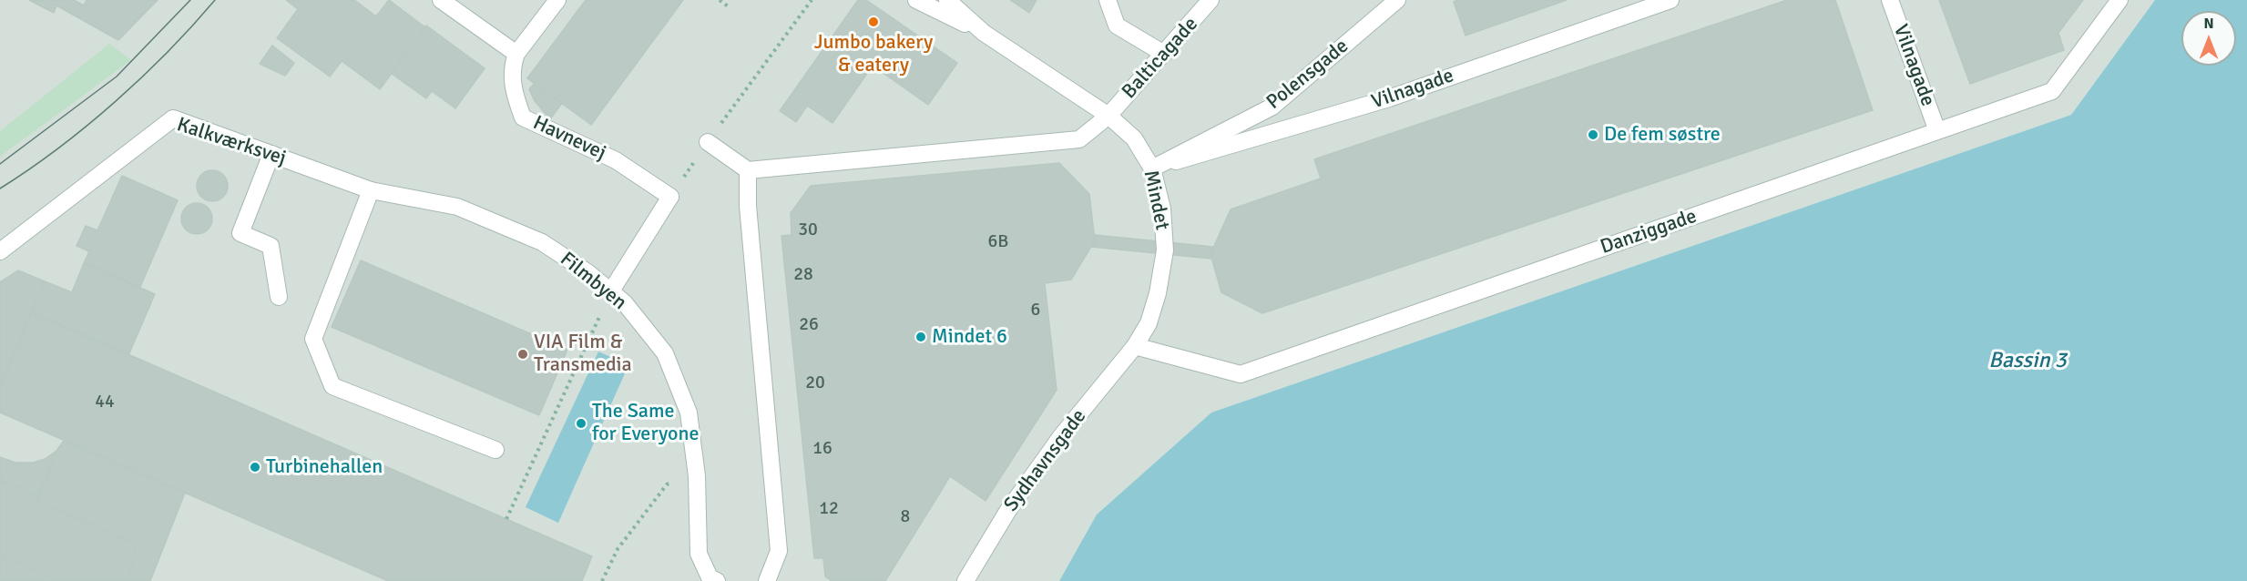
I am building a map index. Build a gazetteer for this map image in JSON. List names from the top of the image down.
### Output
{
  "streets": {
    "street": [
      "Balticagade",
      "Vilnagade",
      "Polensgade",
      "Havnevej",
      "Kalkværksvej",
      "Mindet",
      "Danziggade",
      "Filmbyen",
      "Sydhavnsgade"
    ]
  },
  "crossings": [
    ["Balticagade", "Mindet"],
    ["Vilnagade", "Polensgade"],
    ["Vilnagade", "Mindet"],
    ["Vilnagade", "Danziggade"],
    ["Polensgade", "Mindet"],
    ["Kalkværksvej", "Filmbyen"],
    ["Mindet", "Danziggade"],
    ["Mindet", "Sydhavnsgade"],
    ["Danziggade", "Sydhavnsgade"]
  ],
  "water": ["Bassin 3"],
  "places": [
    "Jumbo bakery & eatery",
    "De fem søstre",
    "Mindet 6",
    "VIA Film & Transmedia",
    "The Same for Everyone",
    "Turbinehallen"
  ],
  "house_numbers": [
    "30",
    "6B",
    "28",
    "6",
    "26",
    "20",
    "44",
    "16",
    "12",
    "8"
  ],
  "north": "top"
}
